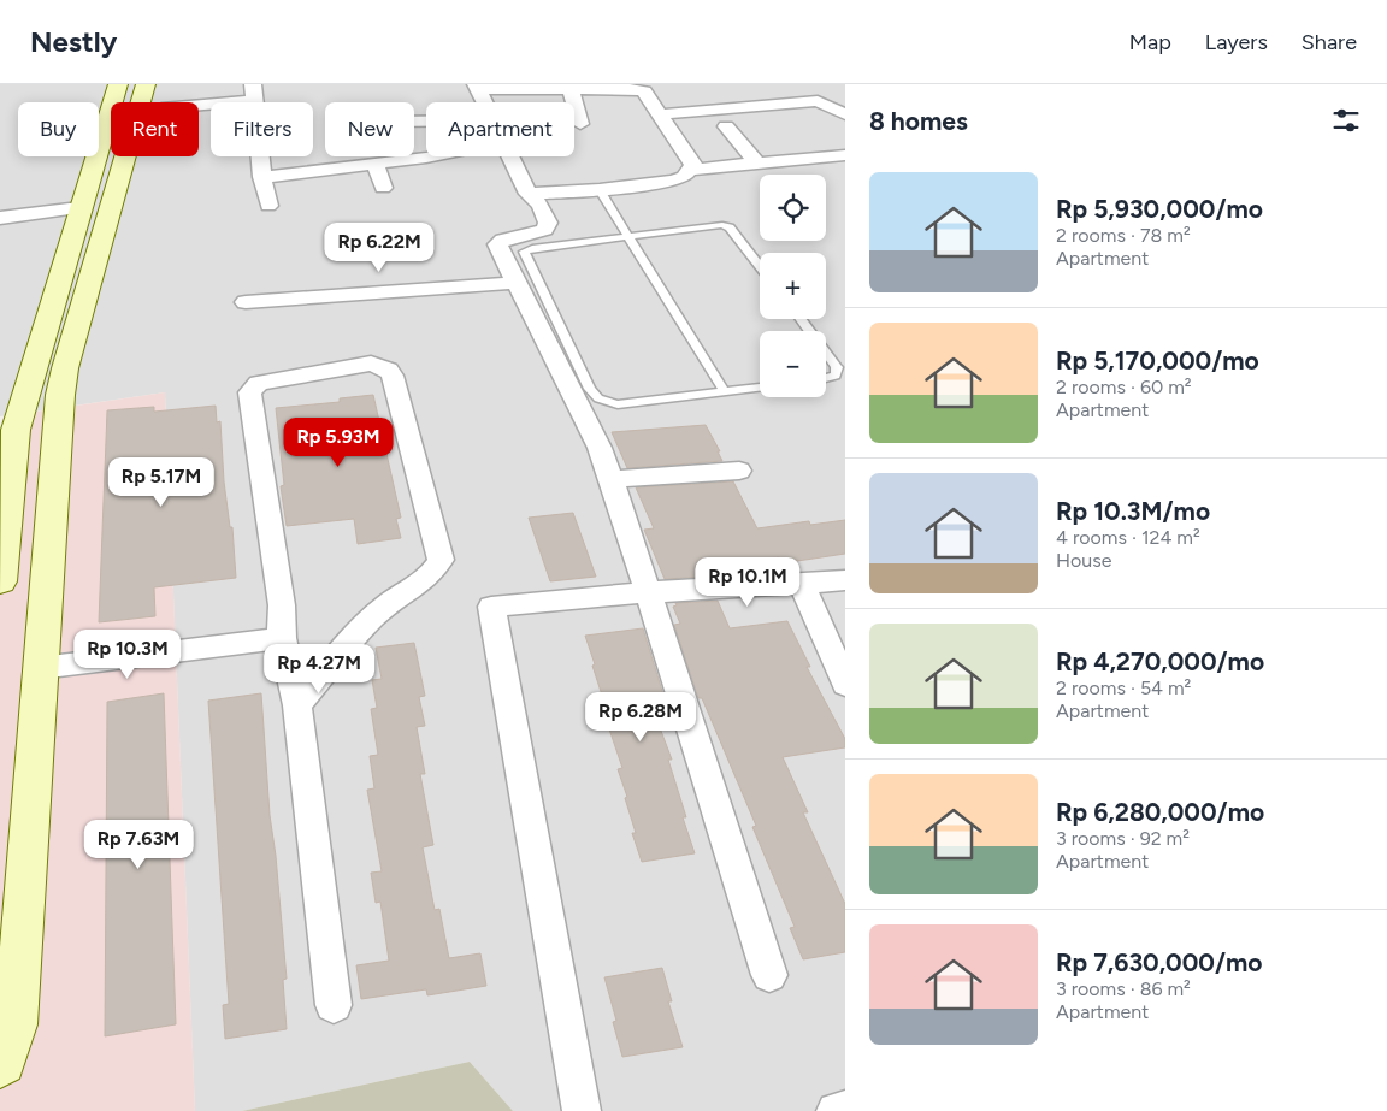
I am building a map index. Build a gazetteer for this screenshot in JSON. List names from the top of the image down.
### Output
{
  "page": {
    "header": "Nestly",
    "nav": ["Map", "Layers", "Share"],
    "heading": "8 homes",
    "chip": [
      "Buy",
      "Rent",
      "Filters",
      "New",
      "Apartment"
    ],
    "list": [
      {
        "name": "Rp 5,930,000/mo",
        "note": "2 rooms · 78 m² · Apartment"
      },
      {
        "name": "Rp 5,170,000/mo",
        "note": "2 rooms · 60 m² · Apartment"
      },
      {
        "name": "Rp 10.3M/mo",
        "note": "4 rooms · 124 m² · House"
      },
      {
        "name": "Rp 4,270,000/mo",
        "note": "2 rooms · 54 m² · Apartment"
      },
      {
        "name": "Rp 6,280,000/mo",
        "note": "3 rooms · 92 m² · Apartment"
      },
      {
        "name": "Rp 7,630,000/mo",
        "note": "3 rooms · 86 m² · Apartment"
      }
    ],
    "map_buttons": ["+", "−"],
    "price": [
      "Rp 6.22M",
      "Rp 5.93M",
      "Rp 5.17M",
      "Rp 10.1M",
      "Rp 10.3M",
      "Rp 4.27M",
      "Rp 6.28M",
      "Rp 7.63M"
    ]
  }
}
